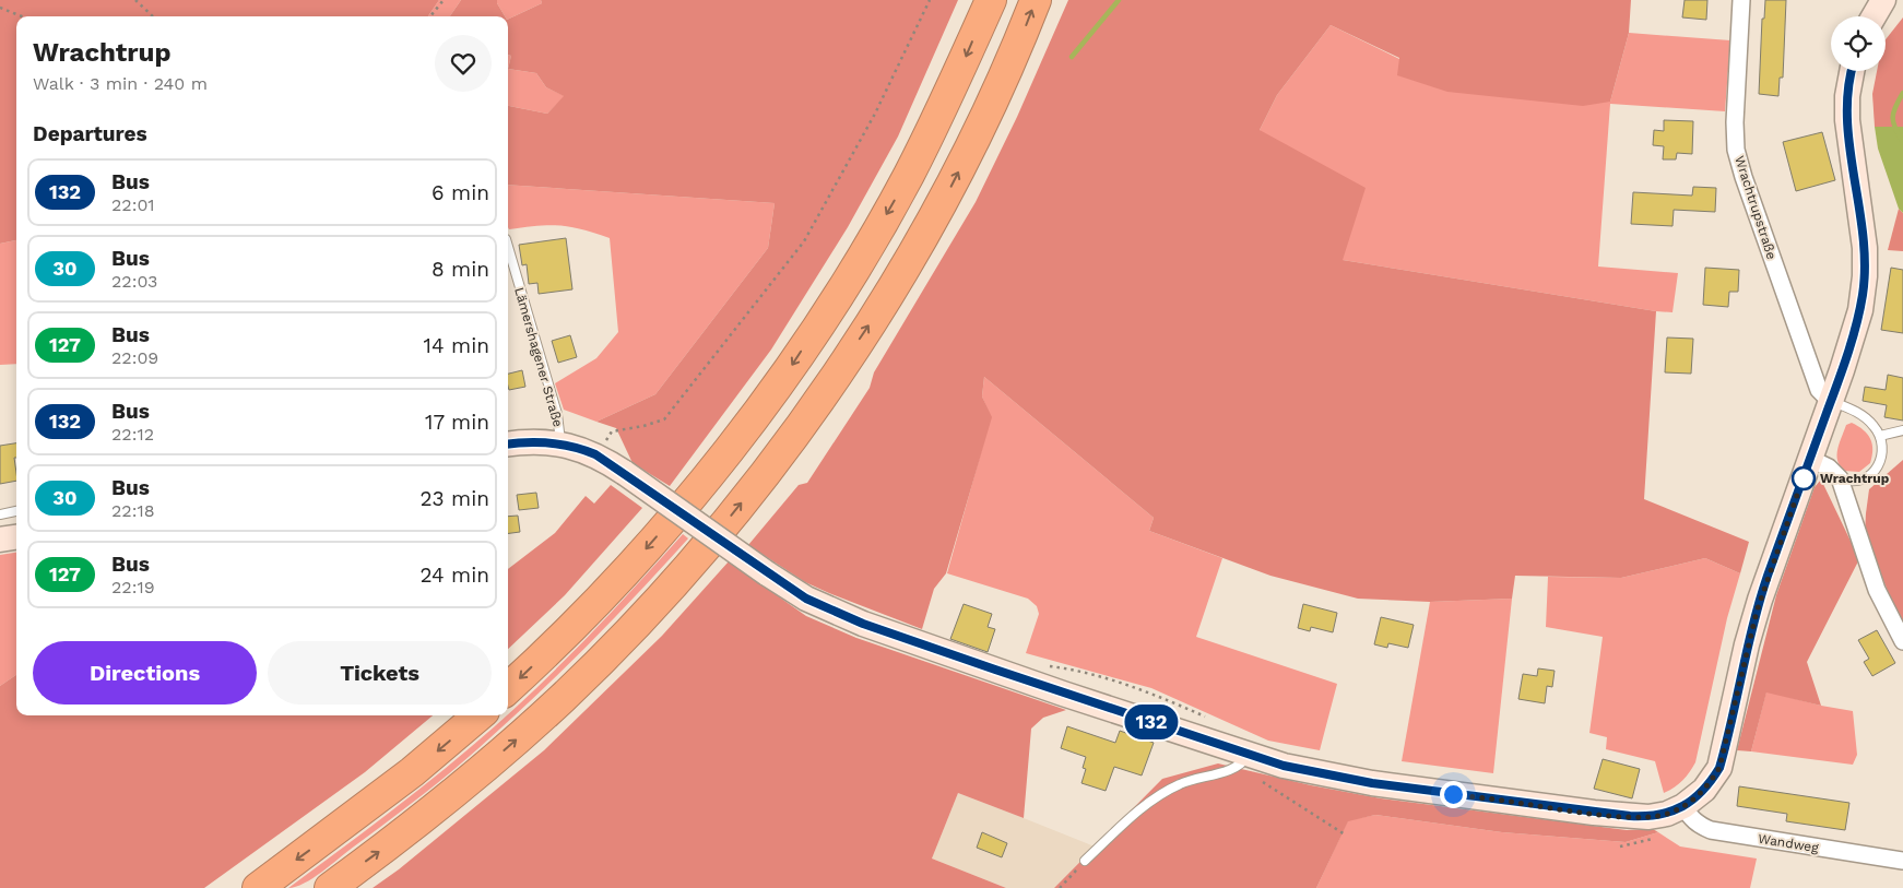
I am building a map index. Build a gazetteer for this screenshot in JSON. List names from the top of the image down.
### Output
{
  "streets": {
    "main road": ["Lämershagener Straße"],
    "street": ["Wrachtrupstraße", "Wandweg"]
  },
  "crossings": [
    ["Wrachtrupstraße", "Lämershagener Straße"],
    ["Lämershagener Straße", "Wandweg"]
  ],
  "places": ["Wrachtrup"],
  "lines": ["bus line 132"],
  "page": {
    "on_map": "132",
    "heading": [
      ["Wrachtrup", "Walk · 3 min · 240 m"],
      "Departures"
    ],
    "list": [
      {
        "mark": "132",
        "name": "Bus",
        "note": "22:01",
        "value": "6 min"
      },
      {
        "mark": "30",
        "name": "Bus",
        "note": "22:03",
        "value": "8 min"
      },
      {
        "mark": "127",
        "name": "Bus",
        "note": "22:09",
        "value": "14 min"
      },
      {
        "mark": "132",
        "name": "Bus",
        "note": "22:12",
        "value": "17 min"
      },
      {
        "mark": "30",
        "name": "Bus",
        "note": "22:18",
        "value": "23 min"
      },
      {
        "mark": "127",
        "name": "Bus",
        "note": "22:19",
        "value": "24 min"
      }
    ],
    "buttons": ["Directions", "Tickets"]
  }
}
